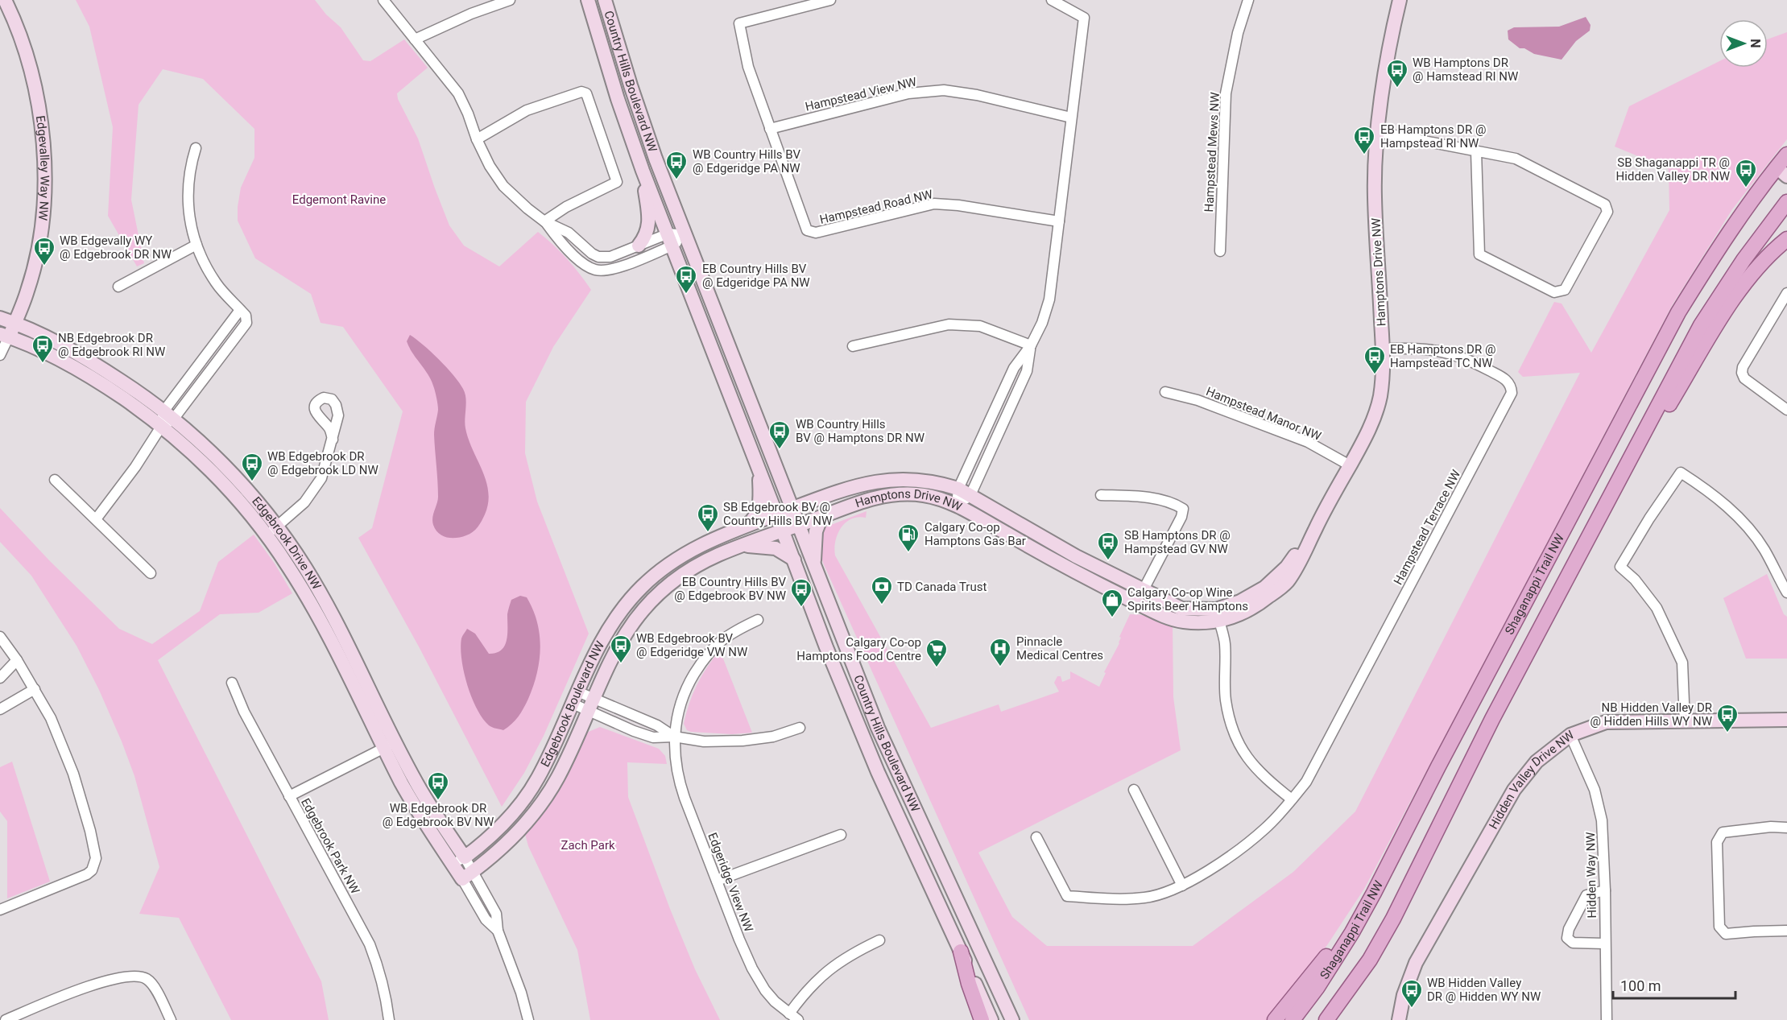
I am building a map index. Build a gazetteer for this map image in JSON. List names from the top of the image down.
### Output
{
  "streets": {
    "main road": ["Shaganappi Trail NW"],
    "street": [
      "Country Hills Boulevard NW",
      "Hampstead View NW",
      "Hampstead Mews NW",
      "Edgevalley Way NW",
      "Hampstead Road NW",
      "Hamptons Drive NW",
      "Hampstead Manor NW",
      "Hampstead Terrace NW",
      "Edgebrook Drive NW",
      "Edgebrook Boulevard NW",
      "Hidden Valley Drive NW",
      "Edgebrook Park NW",
      "Hidden Way NW",
      "Edgeridge View NW"
    ]
  },
  "crossings": [
    ["Country Hills Boulevard NW", "Hamptons Drive NW"],
    ["Country Hills Boulevard NW", "Edgebrook Boulevard NW"],
    ["Hampstead View NW", "Hampstead Road NW"],
    ["Edgevalley Way NW", "Edgebrook Drive NW"],
    ["Hamptons Drive NW", "Hampstead Manor NW"],
    ["Hamptons Drive NW", "Hampstead Terrace NW"],
    ["Hamptons Drive NW", "Edgebrook Boulevard NW"],
    ["Edgebrook Drive NW", "Edgebrook Boulevard NW"],
    ["Edgebrook Drive NW", "Edgebrook Park NW"],
    ["Hidden Valley Drive NW", "Hidden Way NW"]
  ],
  "parks": ["Edgemont Ravine", "Zach Park"],
  "places": {
    "bus stop": [
      "WB Hamptons DR @ Hamstead RI NW",
      "EB Hamptons DR @ Hampstead RI NW",
      "WB Country Hills BV @ Edgeridge PA NW",
      "SB Shaganappi TR @ Hidden Valley DR NW",
      "WB Edgevally WY @ Edgebrook DR NW",
      "EB Country Hills BV @ Edgeridge PA NW",
      "NB Edgebrook DR @ Edgebrook RI NW",
      "EB Hamptons DR @ Hampstead TC NW",
      "WB Country Hills BV @ Hamptons DR NW",
      "WB Edgebrook DR @ Edgebrook LD NW",
      "SB Edgebrook BV @ Country Hills BV NW",
      "SB Hamptons DR @ Hampstead GV NW",
      "EB Country Hills BV @ Edgebrook BV NW",
      "WB Edgebrook BV @ Edgeridge VW NW",
      "NB Hidden Valley DR @ Hidden Hills WY NW",
      "WB Edgebrook DR @ Edgebrook BV NW",
      "WB Hidden Valley DR @ Hidden WY NW"
    ],
    "fuel station": ["Calgary Co-op Hamptons Gas Bar"],
    "bank": ["TD Canada Trust"],
    "shop": ["Calgary Co-op Wine Spirits Beer Hamptons"],
    "hospital": ["Pinnacle Medical Centres"],
    "supermarket": ["Calgary Co-op Hamptons Food Centre"]
  },
  "scale_bar": "100 m",
  "north": "right"
}
